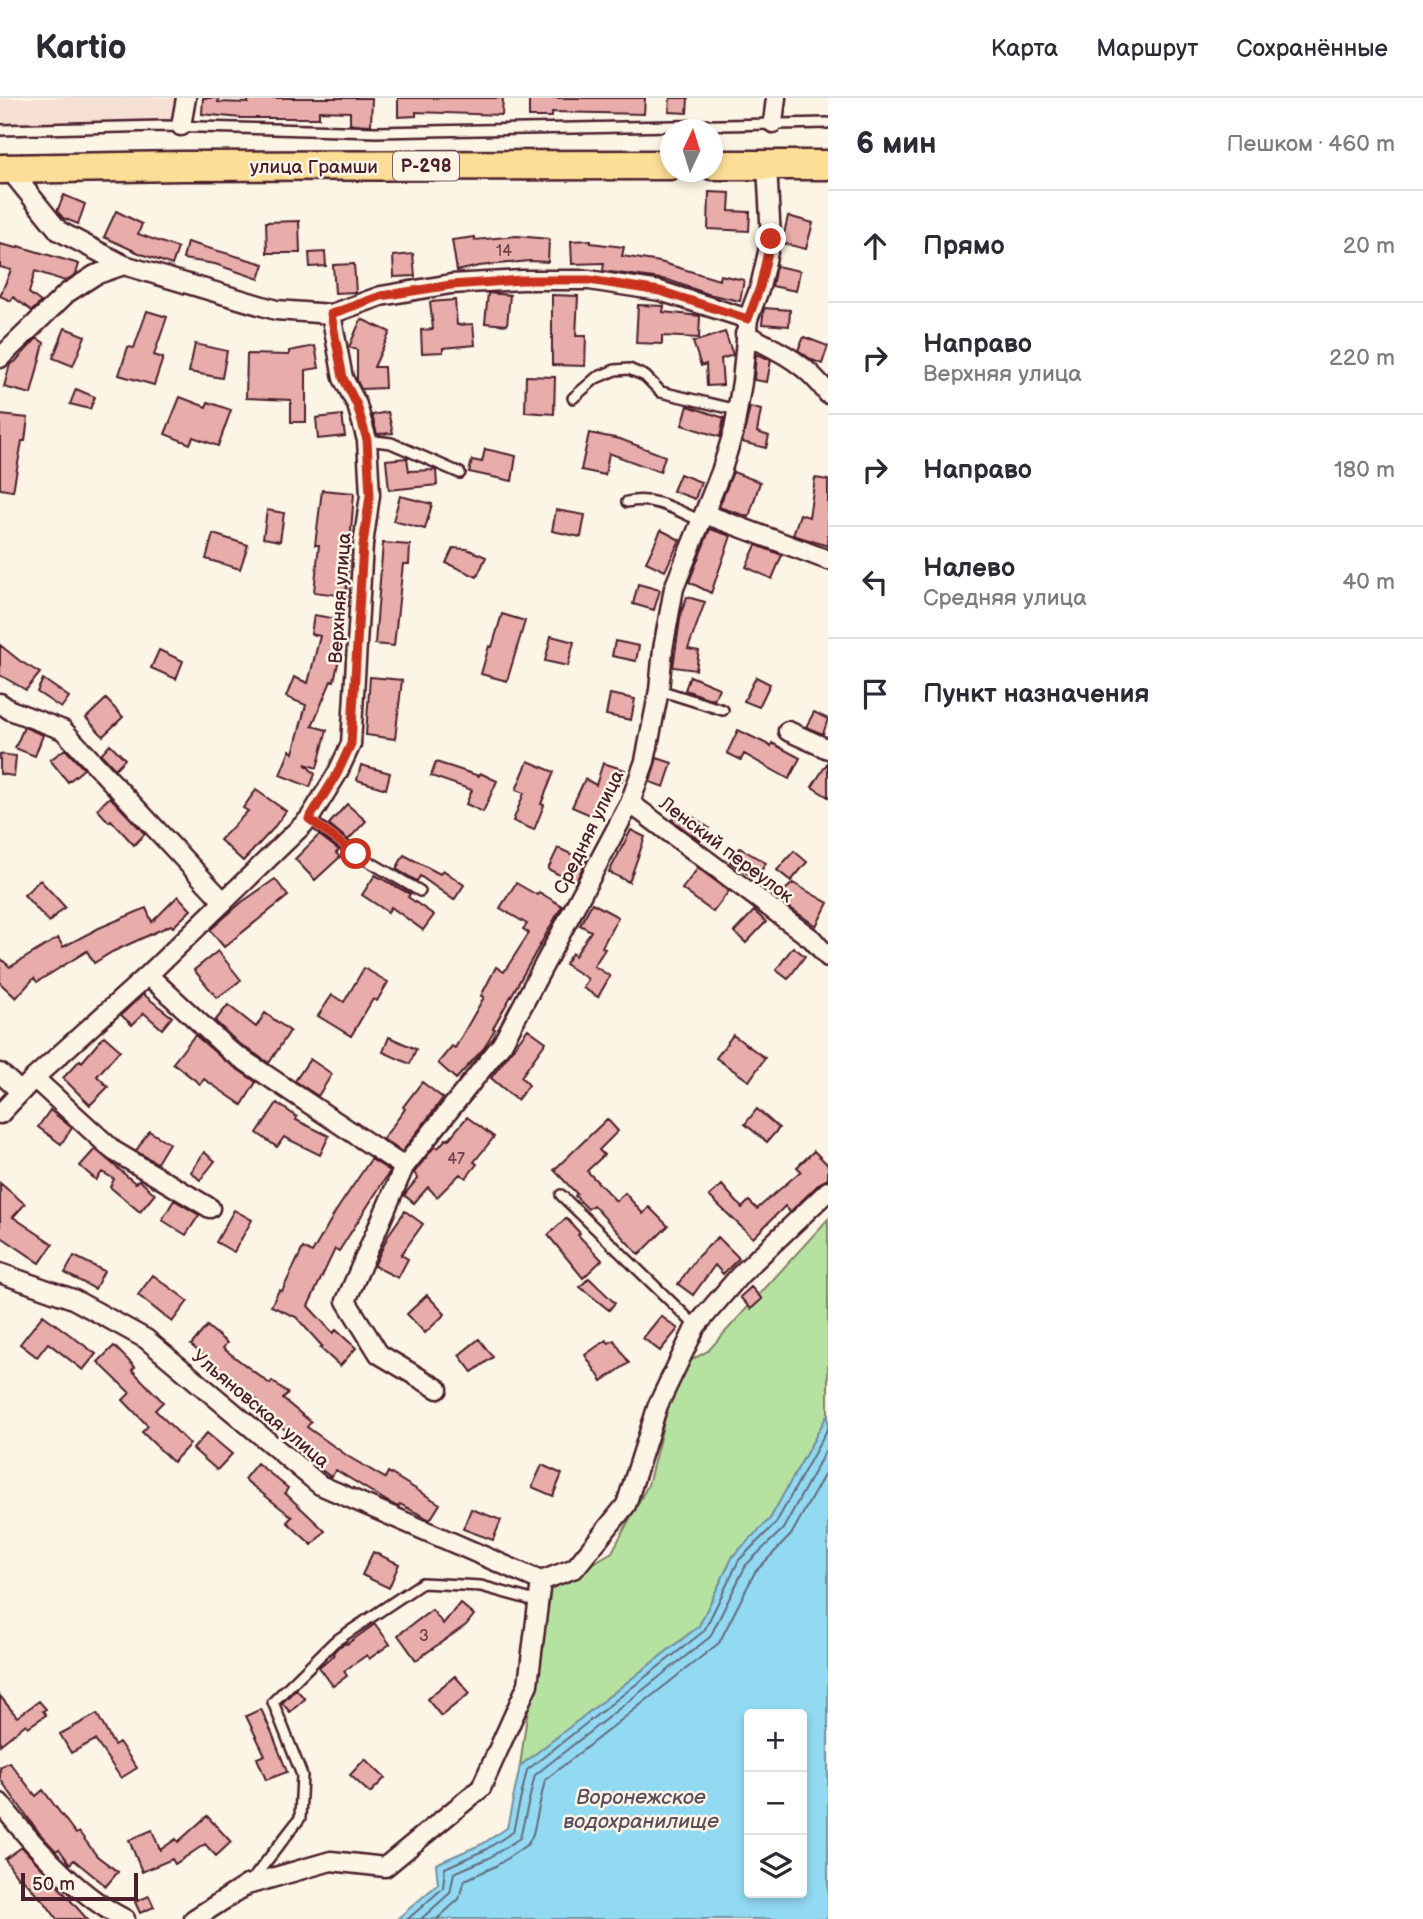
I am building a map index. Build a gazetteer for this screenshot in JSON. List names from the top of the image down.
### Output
{
  "streets": {
    "highway": ["улица Грамши", "Р-298"],
    "street": [
      "Верхняя улица",
      "Средняя улица",
      "Ленский переулок",
      "Ульяновская улица"
    ]
  },
  "crossings": [
    ["Средняя улица", "Ленский переулок"]
  ],
  "water": ["Воронежское водохранилище"],
  "house_numbers": ["14", "47", "3"],
  "scale_bar": "50 m",
  "north": "top",
  "page": {
    "header": "Kartio",
    "nav": ["Карта", "Маршрут", "Сохранённые"],
    "heading": ["6 мин", "Пешком · 460 m"],
    "list": [
      ["Прямо", "20 m"],
      ["Направо", "Верхняя улица", "220 m"],
      ["Направо", "180 m"],
      ["Налево", "Средняя улица", "40 m"],
      "Пункт назначения"
    ],
    "map_buttons": ["+", "−"],
    "scale": "50 m"
  }
}
